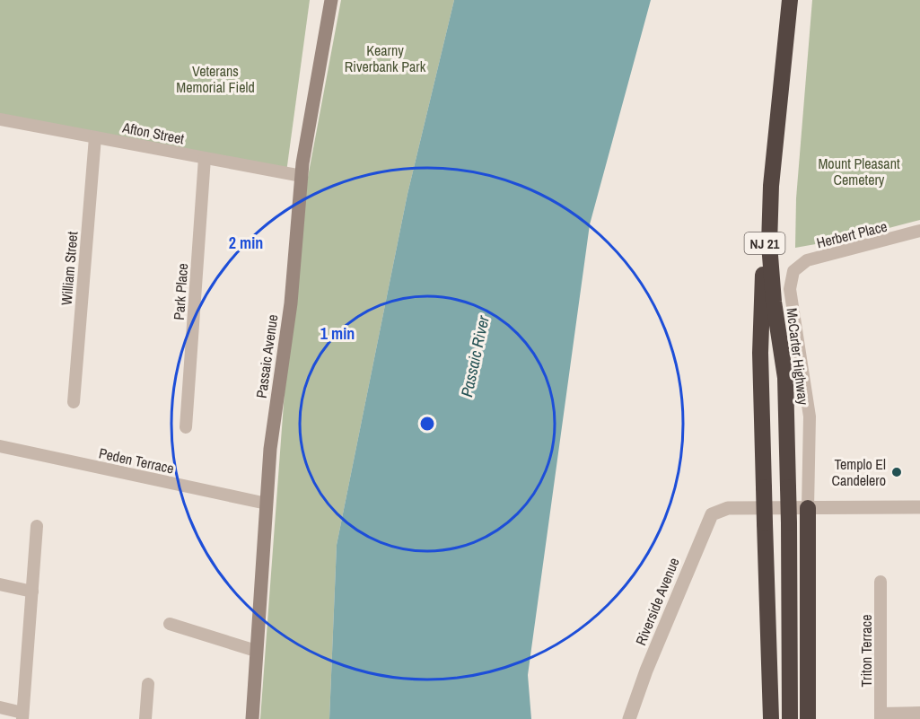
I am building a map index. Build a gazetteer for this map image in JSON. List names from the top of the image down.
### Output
{
  "streets": {
    "highway": ["NJ 21", "McCarter Highway"],
    "main road": ["Passaic Avenue"],
    "street": [
      "Afton Street",
      "Herbert Place",
      "William Street",
      "Park Place",
      "Peden Terrace",
      "Riverside Avenue",
      "Triton Terrace"
    ]
  },
  "crossings": [
    ["Afton Street", "William Street"],
    ["Afton Street", "Park Place"],
    ["Afton Street", "Passaic Avenue"],
    ["Herbert Place", "Riverside Avenue"],
    ["Passaic Avenue", "Peden Terrace"]
  ],
  "water": ["Passaic River"],
  "parks": ["Kearny Riverbank Park", "Veterans Memorial Field", "Mount Pleasant Cemetery"],
  "places": ["Templo El Candelero"],
  "rings": ["2 min", "1 min"]
}
